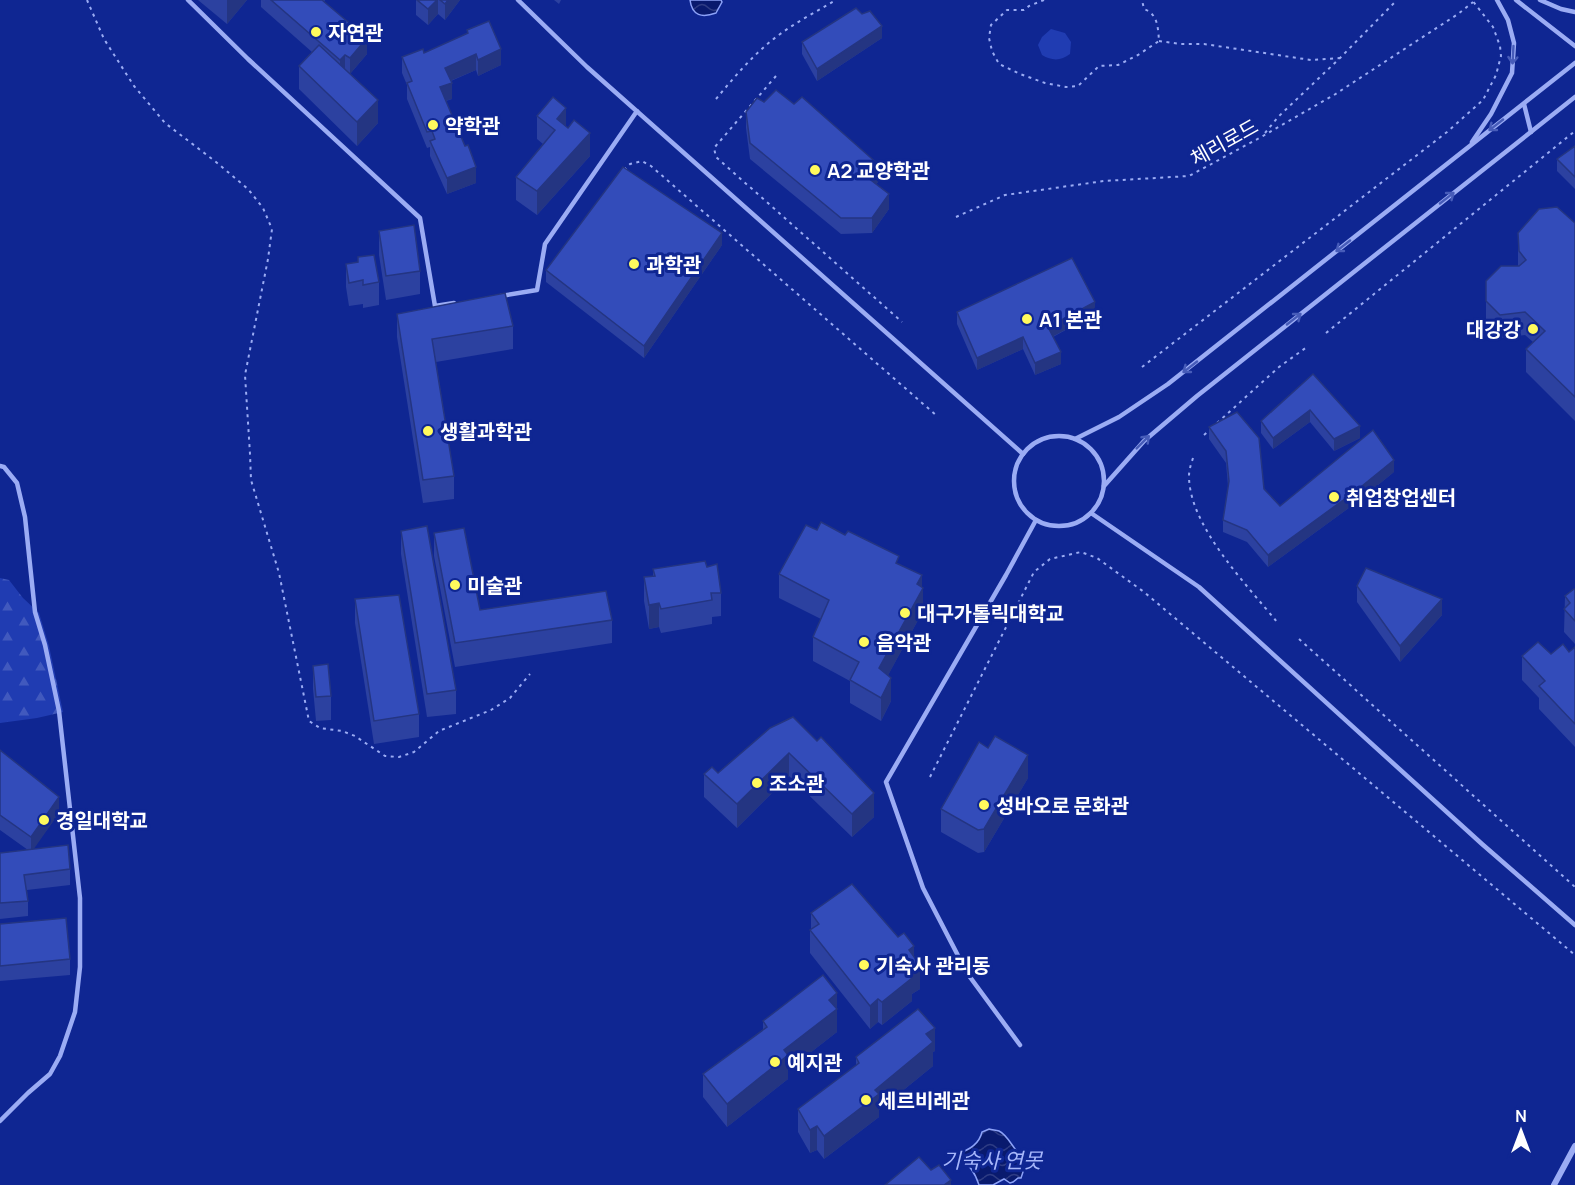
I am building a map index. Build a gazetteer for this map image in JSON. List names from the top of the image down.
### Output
{
  "streets": {
    "path": ["체리로드"]
  },
  "water": ["기숙사 연못"],
  "places": [
    "자연관",
    "약학관",
    "A2 교양학관",
    "과학관",
    "A1 본관",
    "대강강",
    "생활과학관",
    "취업창업센터",
    "미술관",
    "대구가톨릭대학교",
    "음악관",
    "조소관",
    "성바오로 문화관",
    "경일대학교",
    "기숙사 관리동",
    "예지관",
    "세르비레관"
  ],
  "north": "top"
}
